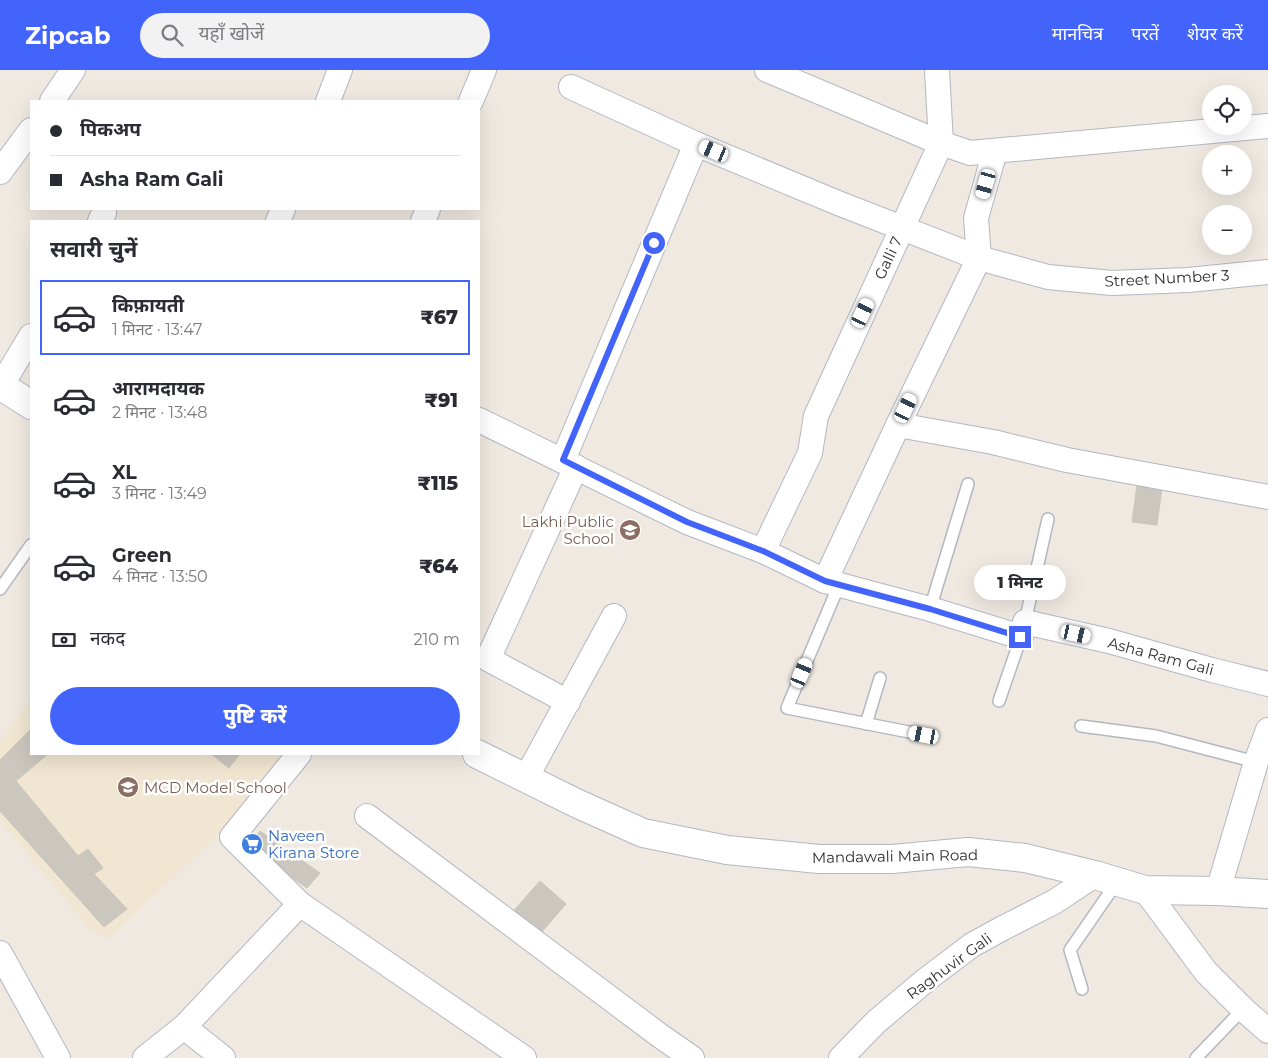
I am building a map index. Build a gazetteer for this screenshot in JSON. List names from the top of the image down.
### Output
{
  "streets": {
    "street": [
      "Galli 7",
      "Street Number 3",
      "Asha Ram Gali",
      "Mandawali Main Road",
      "Raghuvir Gali"
    ]
  },
  "crossings": [
    ["Galli 7", "Street Number 3"],
    ["Galli 7", "Asha Ram Gali"],
    ["Mandawali Main Road", "Raghuvir Gali"]
  ],
  "places": {
    "school or university": ["Lakhi Public School", "MCD Model School"],
    "supermarket": ["Naveen Kirana Store"]
  },
  "page": {
    "header": "Zipcab",
    "search": "यहाँ खोजें",
    "nav": ["मानचित्र", "परतें", "शेयर करें"],
    "map_buttons": ["+", "−"],
    "banner": ["पिकअप", "Asha Ram Gali"],
    "heading": "सवारी चुनें",
    "list": [
      {
        "name": "किफ़ायती",
        "note": "1 मिनट · 13:47",
        "value": "₹67"
      },
      {
        "name": "आरामदायक",
        "note": "2 मिनट · 13:48",
        "value": "₹91"
      },
      {
        "name": "XL",
        "note": "3 मिनट · 13:49",
        "value": "₹115"
      },
      {
        "name": "Green",
        "note": "4 मिनट · 13:50",
        "value": "₹64"
      }
    ],
    "bubble": "1 मिनट",
    "pay": ["नकद", "210 m"],
    "buttons": "पुष्टि करें"
  }
}
